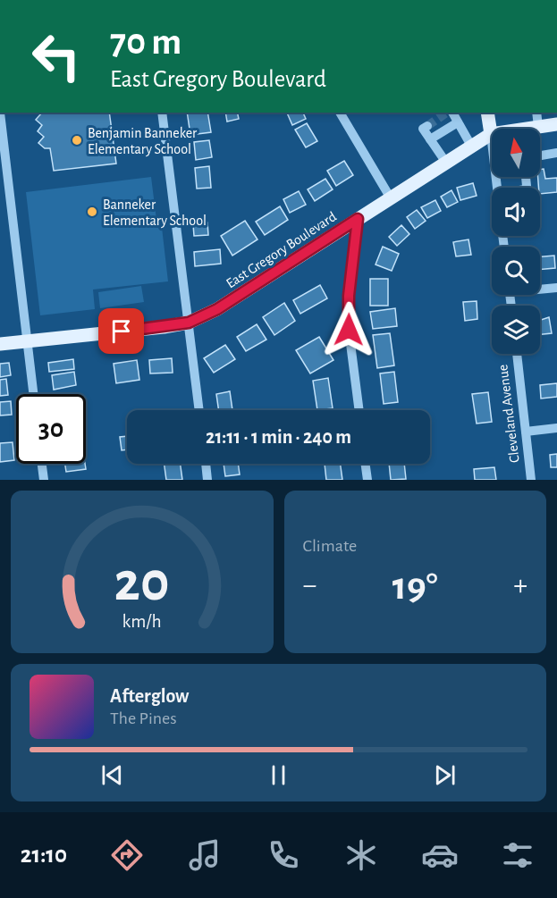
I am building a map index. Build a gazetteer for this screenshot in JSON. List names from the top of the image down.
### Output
{
  "streets": {
    "main road": ["East Gregory Boulevard"],
    "street": ["Cleveland Avenue"]
  },
  "places": ["Benjamin Banneker Elementary School", "Banneker Elementary School"],
  "north": "top",
  "page": {
    "turn": ["70 m", "East Gregory Boulevard"],
    "limit": "30",
    "trip": "21:11 · 1 min · 240 m",
    "tile": "Climate",
    "heat": ["−", "19°", "+"],
    "song": ["Afterglow", "The Pines"],
    "tabs": "21:10",
    "gauge": ["20", "km/h"]
  }
}
